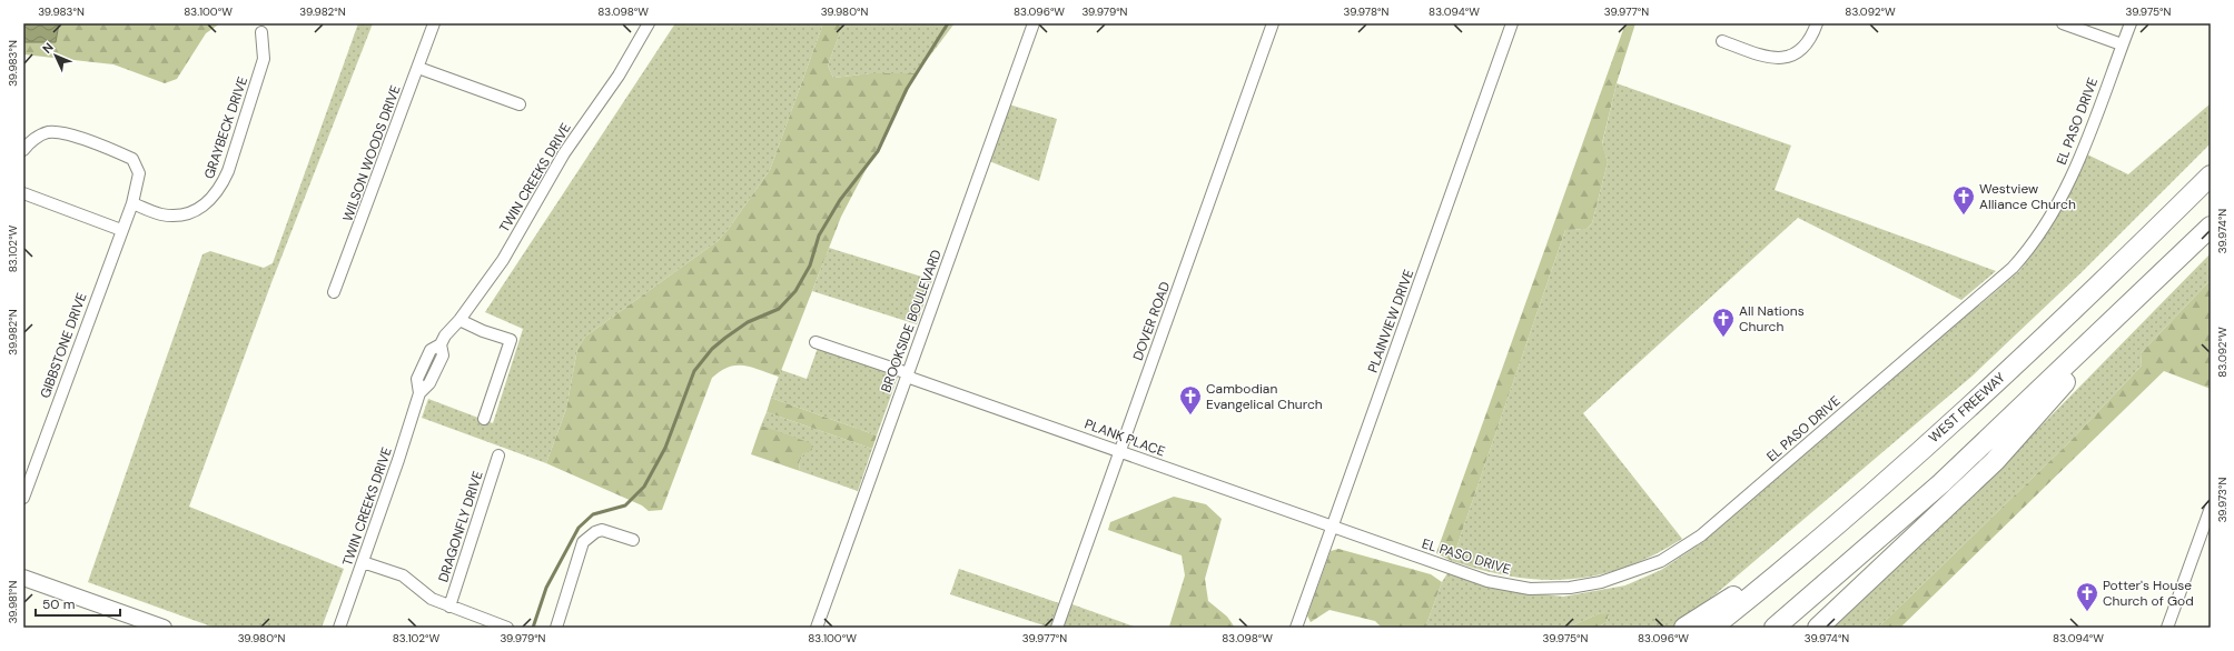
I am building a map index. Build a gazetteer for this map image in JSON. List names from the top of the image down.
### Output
{
  "streets": {
    "highway": ["WEST FREEWAY"],
    "street": [
      "EL PASO DRIVE",
      "GRAYBECK DRIVE",
      "WILSON WOODS DRIVE",
      "TWIN CREEKS DRIVE",
      "BROOKSIDE BOULEVARD",
      "DOVER ROAD",
      "PLAINVIEW DRIVE",
      "GIBBSTONE DRIVE",
      "PLANK PLACE",
      "DRAGONFLY DRIVE"
    ]
  },
  "crossings": [
    ["EL PASO DRIVE", "PLAINVIEW DRIVE"],
    ["EL PASO DRIVE", "PLANK PLACE"],
    ["GRAYBECK DRIVE", "GIBBSTONE DRIVE"],
    ["BROOKSIDE BOULEVARD", "PLANK PLACE"],
    ["DOVER ROAD", "PLANK PLACE"],
    ["PLAINVIEW DRIVE", "PLANK PLACE"]
  ],
  "places": {
    "church": [
      "Westview Alliance Church",
      "All Nations Church",
      "Cambodian Evangelical Church",
      "Potter's House Church of God"
    ]
  },
  "scale_bar": "50 m",
  "north": "top left",
  "coordinates": [
    "39.983°N",
    "83.100°W",
    "39.982°N",
    "83.098°W",
    "39.980°N",
    "83.096°W",
    "39.979°N",
    "39.978°N",
    "83.094°W",
    "39.977°N",
    "83.092°W",
    "39.975°N",
    "39.974°N",
    "83.102°W",
    "39.973°N",
    "39.981°N"
  ]
}
